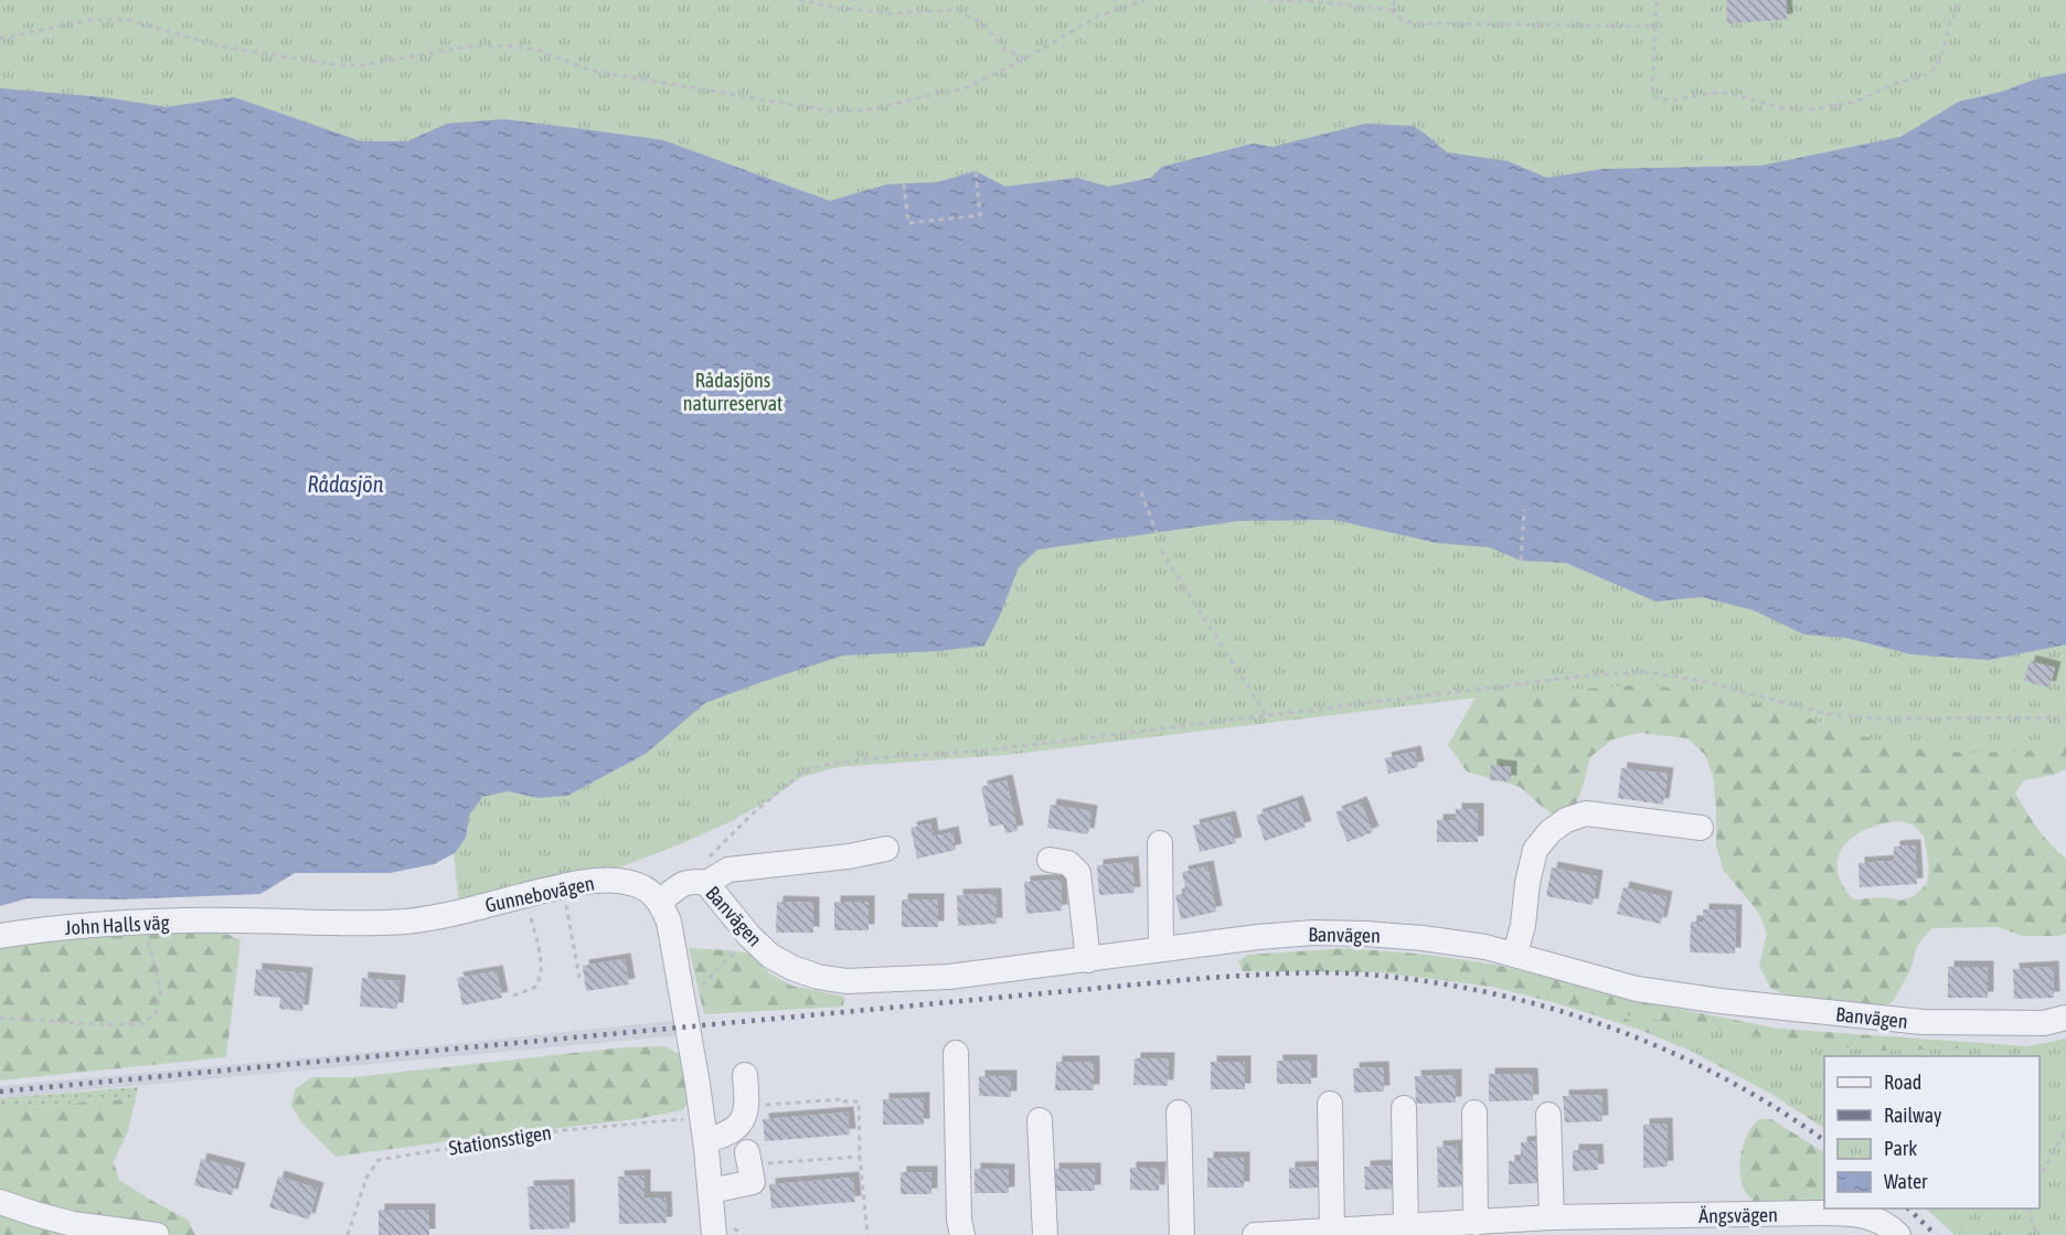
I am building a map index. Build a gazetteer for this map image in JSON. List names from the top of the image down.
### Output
{
  "streets": {
    "street": [
      "Gunnebovägen",
      "Banvägen",
      "John Halls väg",
      "Ängsvägen"
    ],
    "path": ["Stationsstigen"]
  },
  "crossings": [
    ["Gunnebovägen", "Banvägen"],
    ["Gunnebovägen", "John Halls väg"]
  ],
  "water": ["Rådasjön"],
  "parks": ["Rådasjöns naturreservat"],
  "legend": [
    "Road",
    "Railway",
    "Park",
    "Water"
  ]
}
